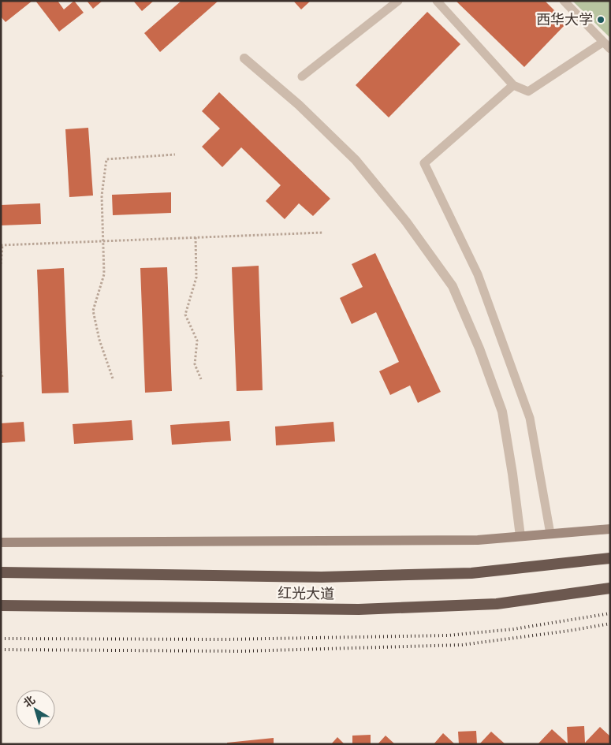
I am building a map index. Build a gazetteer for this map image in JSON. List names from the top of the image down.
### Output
{
  "streets": {
    "highway": ["红光大道"]
  },
  "places": ["西华大学"],
  "north": "top left"
}
